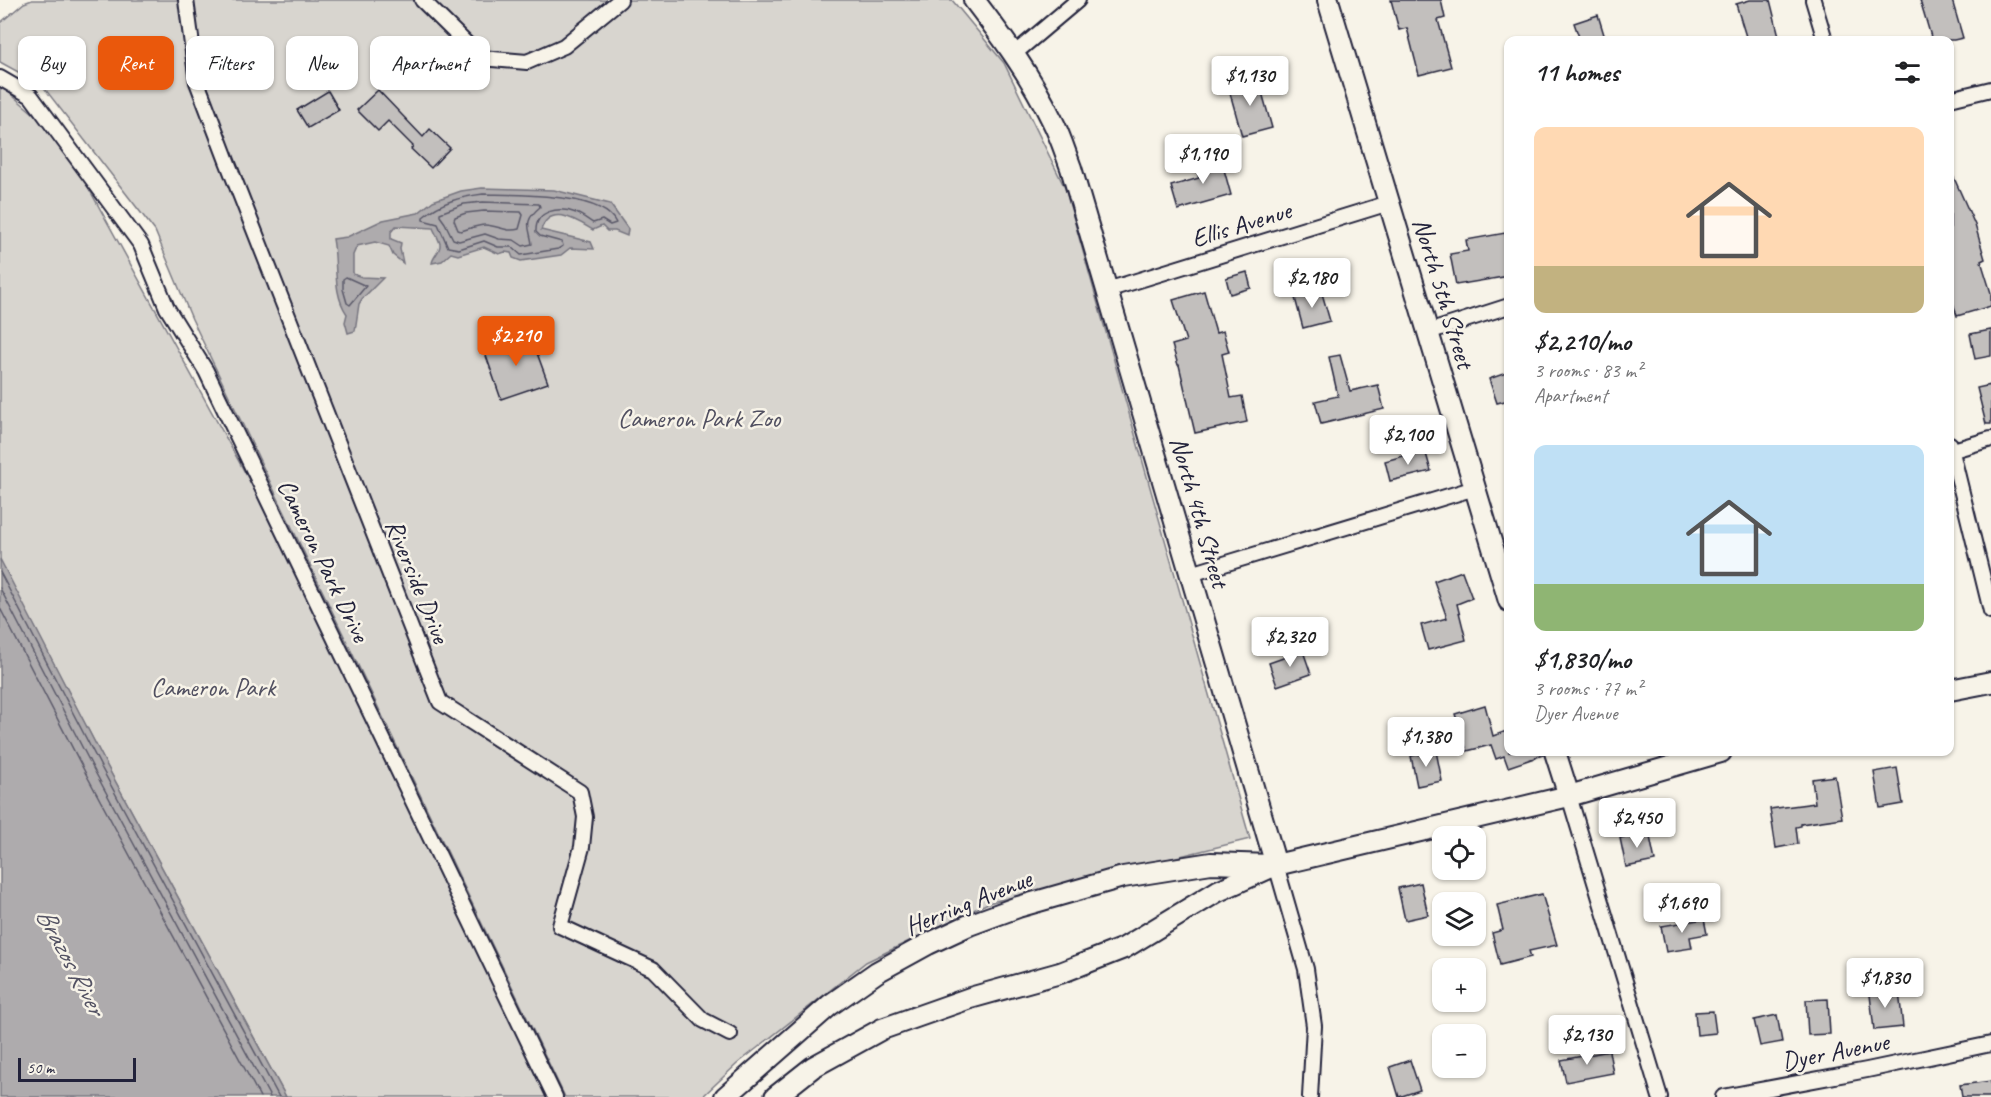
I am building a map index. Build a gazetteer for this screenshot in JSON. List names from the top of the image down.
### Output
{
  "streets": {
    "main road": ["North 5th Street", "North 4th Street", "Herring Avenue"],
    "street": [
      "Ellis Avenue",
      "Cameron Park Drive",
      "Riverside Drive",
      "Dyer Avenue"
    ]
  },
  "crossings": [
    ["Ellis Avenue", "North 5th Street"],
    ["Ellis Avenue", "North 4th Street"],
    ["North 4th Street", "Herring Avenue"]
  ],
  "water": ["Brazos River"],
  "parks": ["Cameron Park Zoo", "Cameron Park"],
  "scale_bar": "50 m",
  "page": {
    "chip": [
      "Buy",
      "Rent",
      "Filters",
      "New",
      "Apartment"
    ],
    "heading": "11 homes",
    "price": [
      "$1,130",
      "$1,190",
      "$2,180",
      "$2,210",
      "$2,100",
      "$2,320",
      "$1,380",
      "$2,450",
      "$1,690",
      "$1,830",
      "$2,130"
    ],
    "list": [
      {
        "name": "$2,210/mo",
        "note": "3 rooms · 83 m² · Apartment"
      },
      {
        "name": "$1,830/mo",
        "note": "3 rooms · 77 m² · Dyer Avenue"
      }
    ],
    "map_buttons": ["+", "−"],
    "scale": "50 m"
  }
}
